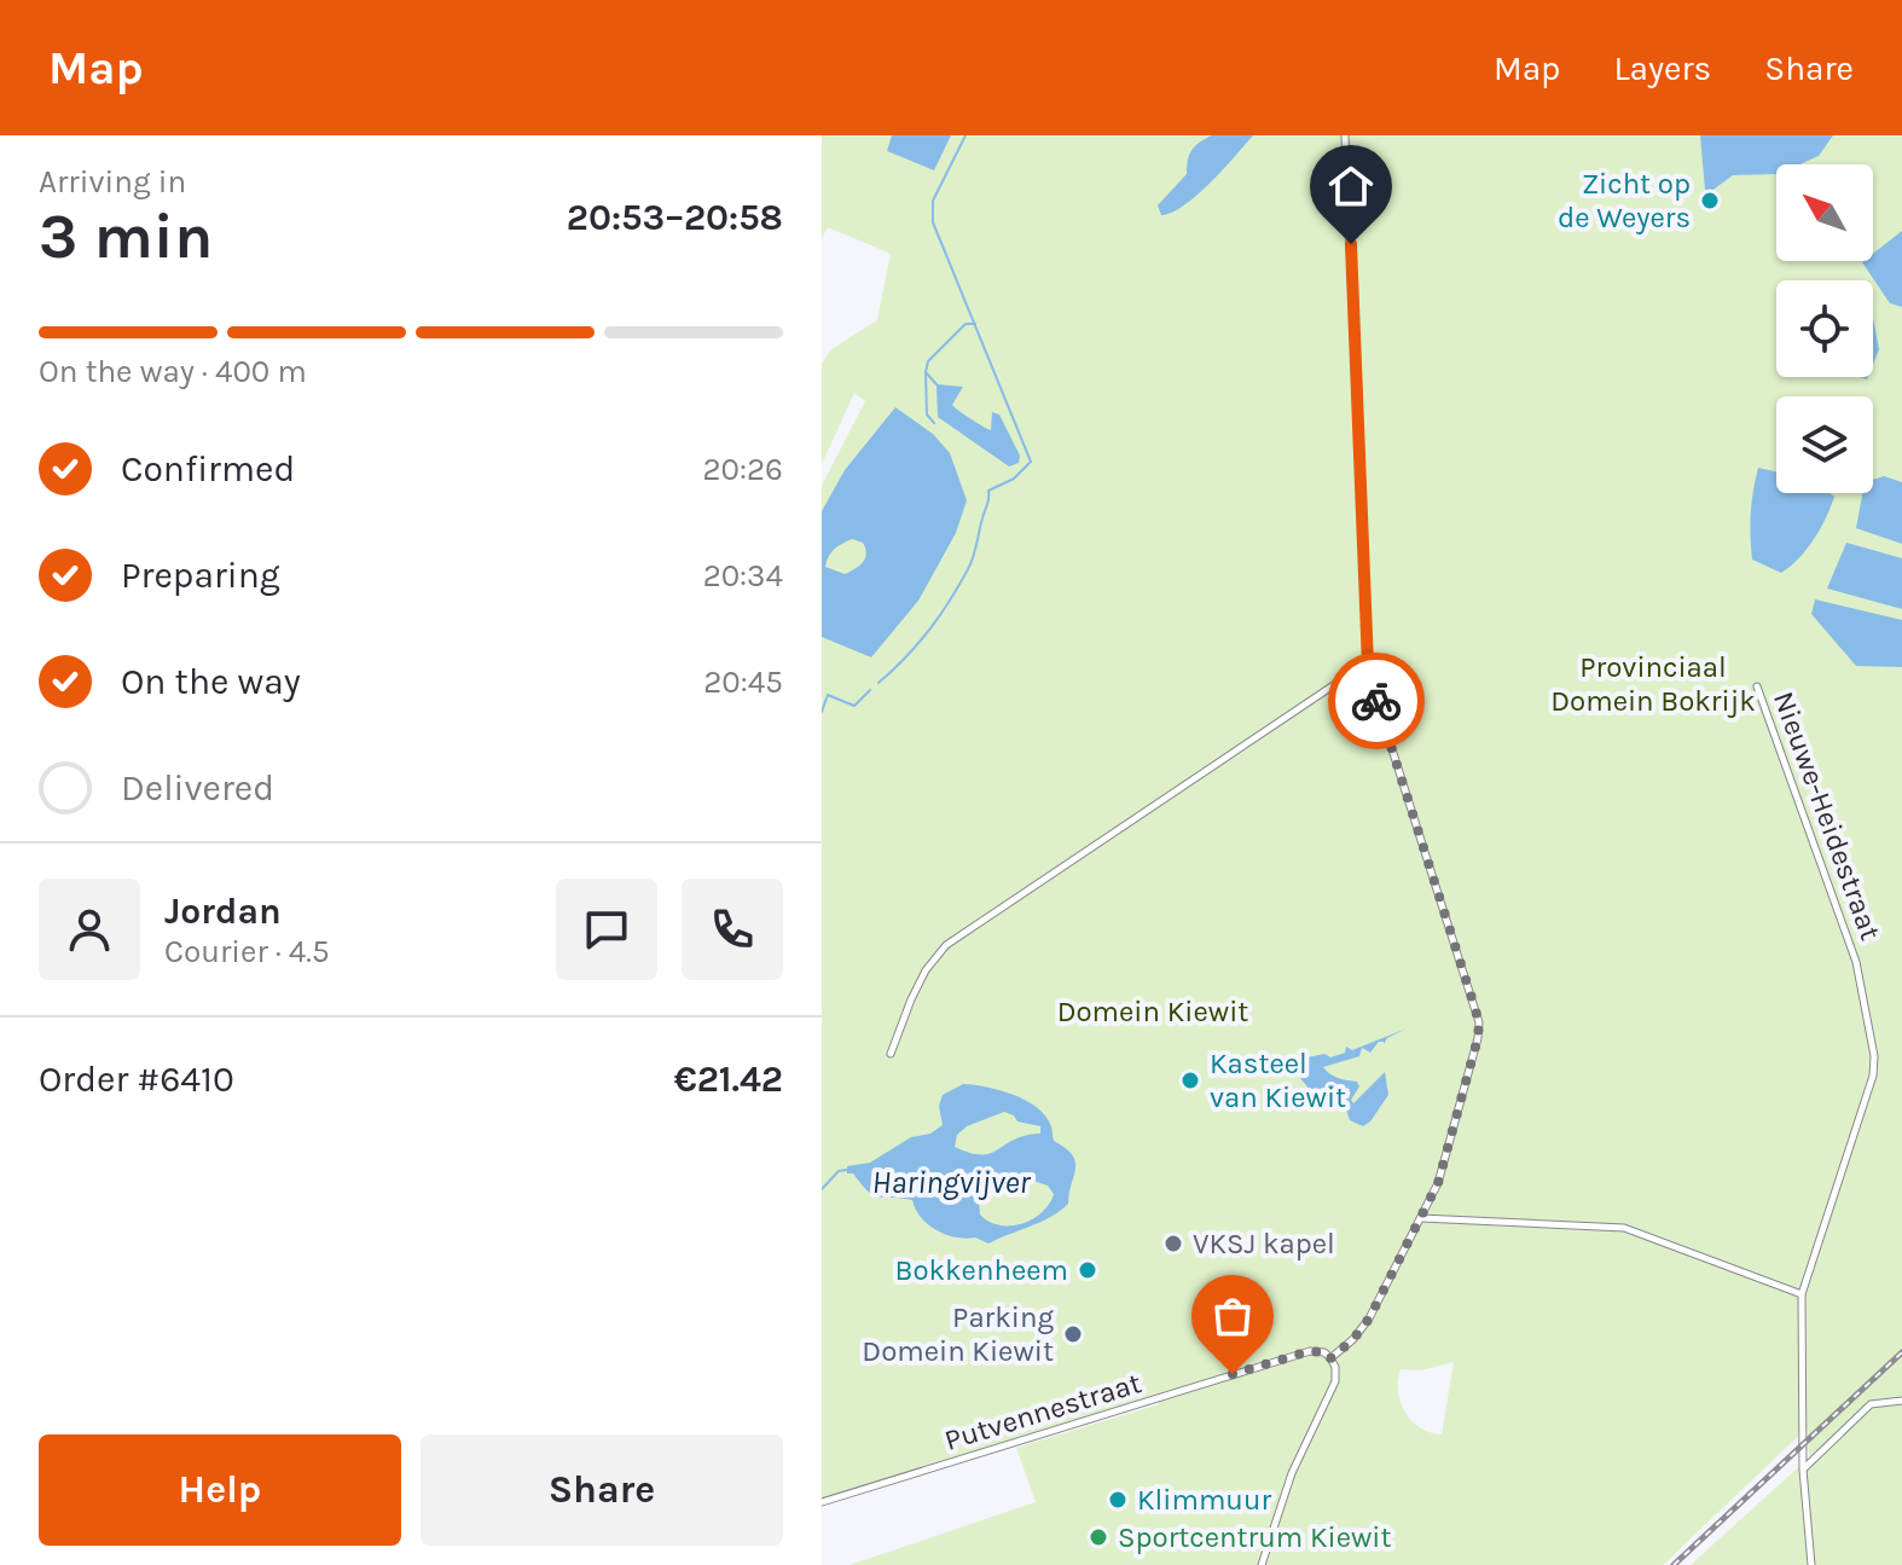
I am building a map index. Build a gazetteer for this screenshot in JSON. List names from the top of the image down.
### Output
{
  "streets": {
    "street": ["Nieuwe-Heidestraat", "Putvennestraat"]
  },
  "water": ["Haringvijver"],
  "parks": ["Provinciaal Domein Bokrijk", "Domein Kiewit"],
  "places": [
    "Zicht op de Weyers",
    "Kasteel van Kiewit",
    "VKSJ kapel",
    "Bokkenheem",
    "Parking Domein Kiewit",
    "Klimmuur",
    "Sportcentrum Kiewit"
  ],
  "north": "top left",
  "page": {
    "header": "Map",
    "nav": ["Map", "Layers", "Share"],
    "heading": ["3 min", "Arriving in", "20:53–20:58"],
    "panel": [
      "Jordan",
      "Courier · 4.5",
      "Order #6410",
      "€21.42"
    ],
    "bar": "On the way · 400 m",
    "list": [
      ["Confirmed", "20:26"],
      ["Preparing", "20:34"],
      ["On the way", "20:45"],
      "Delivered"
    ],
    "buttons": ["Help", "Share"]
  }
}
